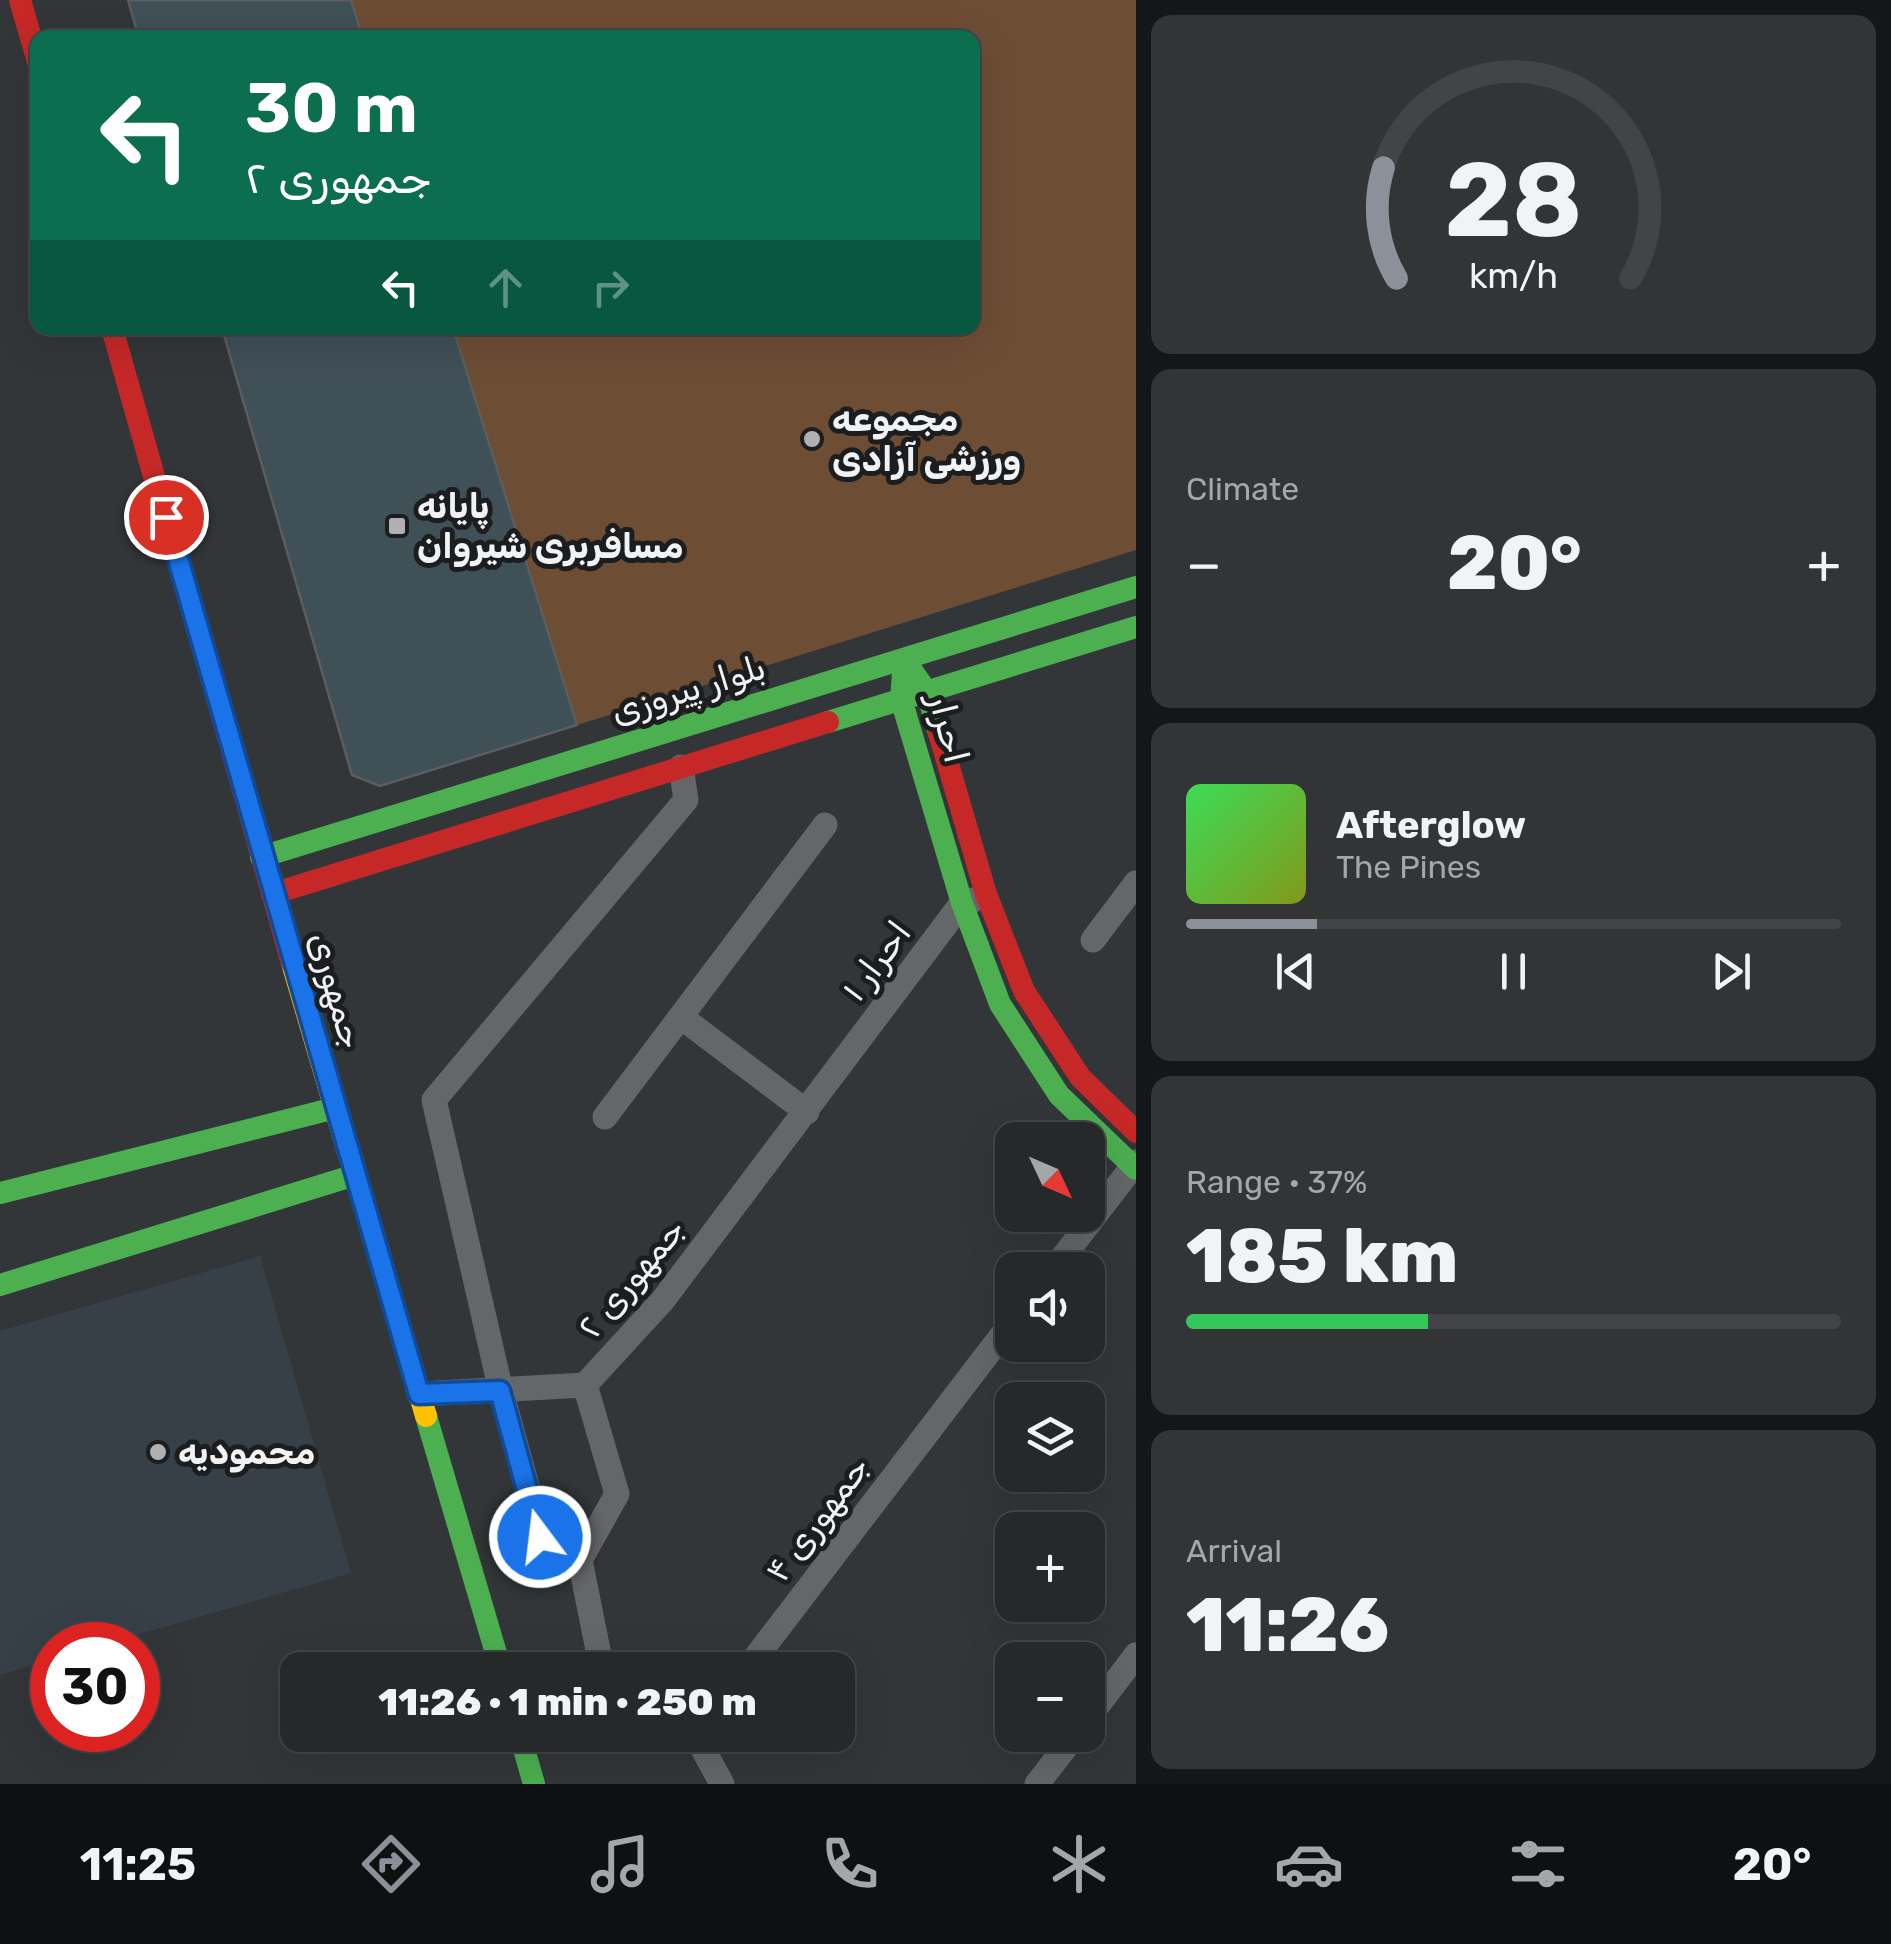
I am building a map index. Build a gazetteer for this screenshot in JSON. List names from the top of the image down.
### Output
{
  "streets": {
    "main road": ["بلوار پیروزی", "احرار", "جمهوری"],
    "street": ["احرار ۱", "جمهوری ۲", "جمهوری ۴"]
  },
  "crossings": [
    ["بلوار پیروزی", "احرار"],
    ["بلوار پیروزی", "جمهوری"],
    ["احرار", "احرار ۱"],
    ["احرار ۱", "جمهوری ۲"],
    ["جمهوری", "جمهوری ۲"]
  ],
  "places": {
    "other": ["مجموعه ورزشی آزادی", "محمودیه"],
    "transit": ["پایانه مسافربری شیروان"]
  },
  "north": "bottom right",
  "page": {
    "turn": ["30 m", "جمهوری ۲"],
    "tile": [
      "Climate",
      ["Range · 37%", "185 km"],
      ["Arrival", "11:26"]
    ],
    "heat": ["−", "20°", "+"],
    "song": ["Afterglow", "The Pines"],
    "map_buttons": ["+", "−"],
    "limit": "30",
    "trip": "11:26 · 1 min · 250 m",
    "tabs": ["11:25", "20°"],
    "gauge": ["28", "km/h"]
  }
}
